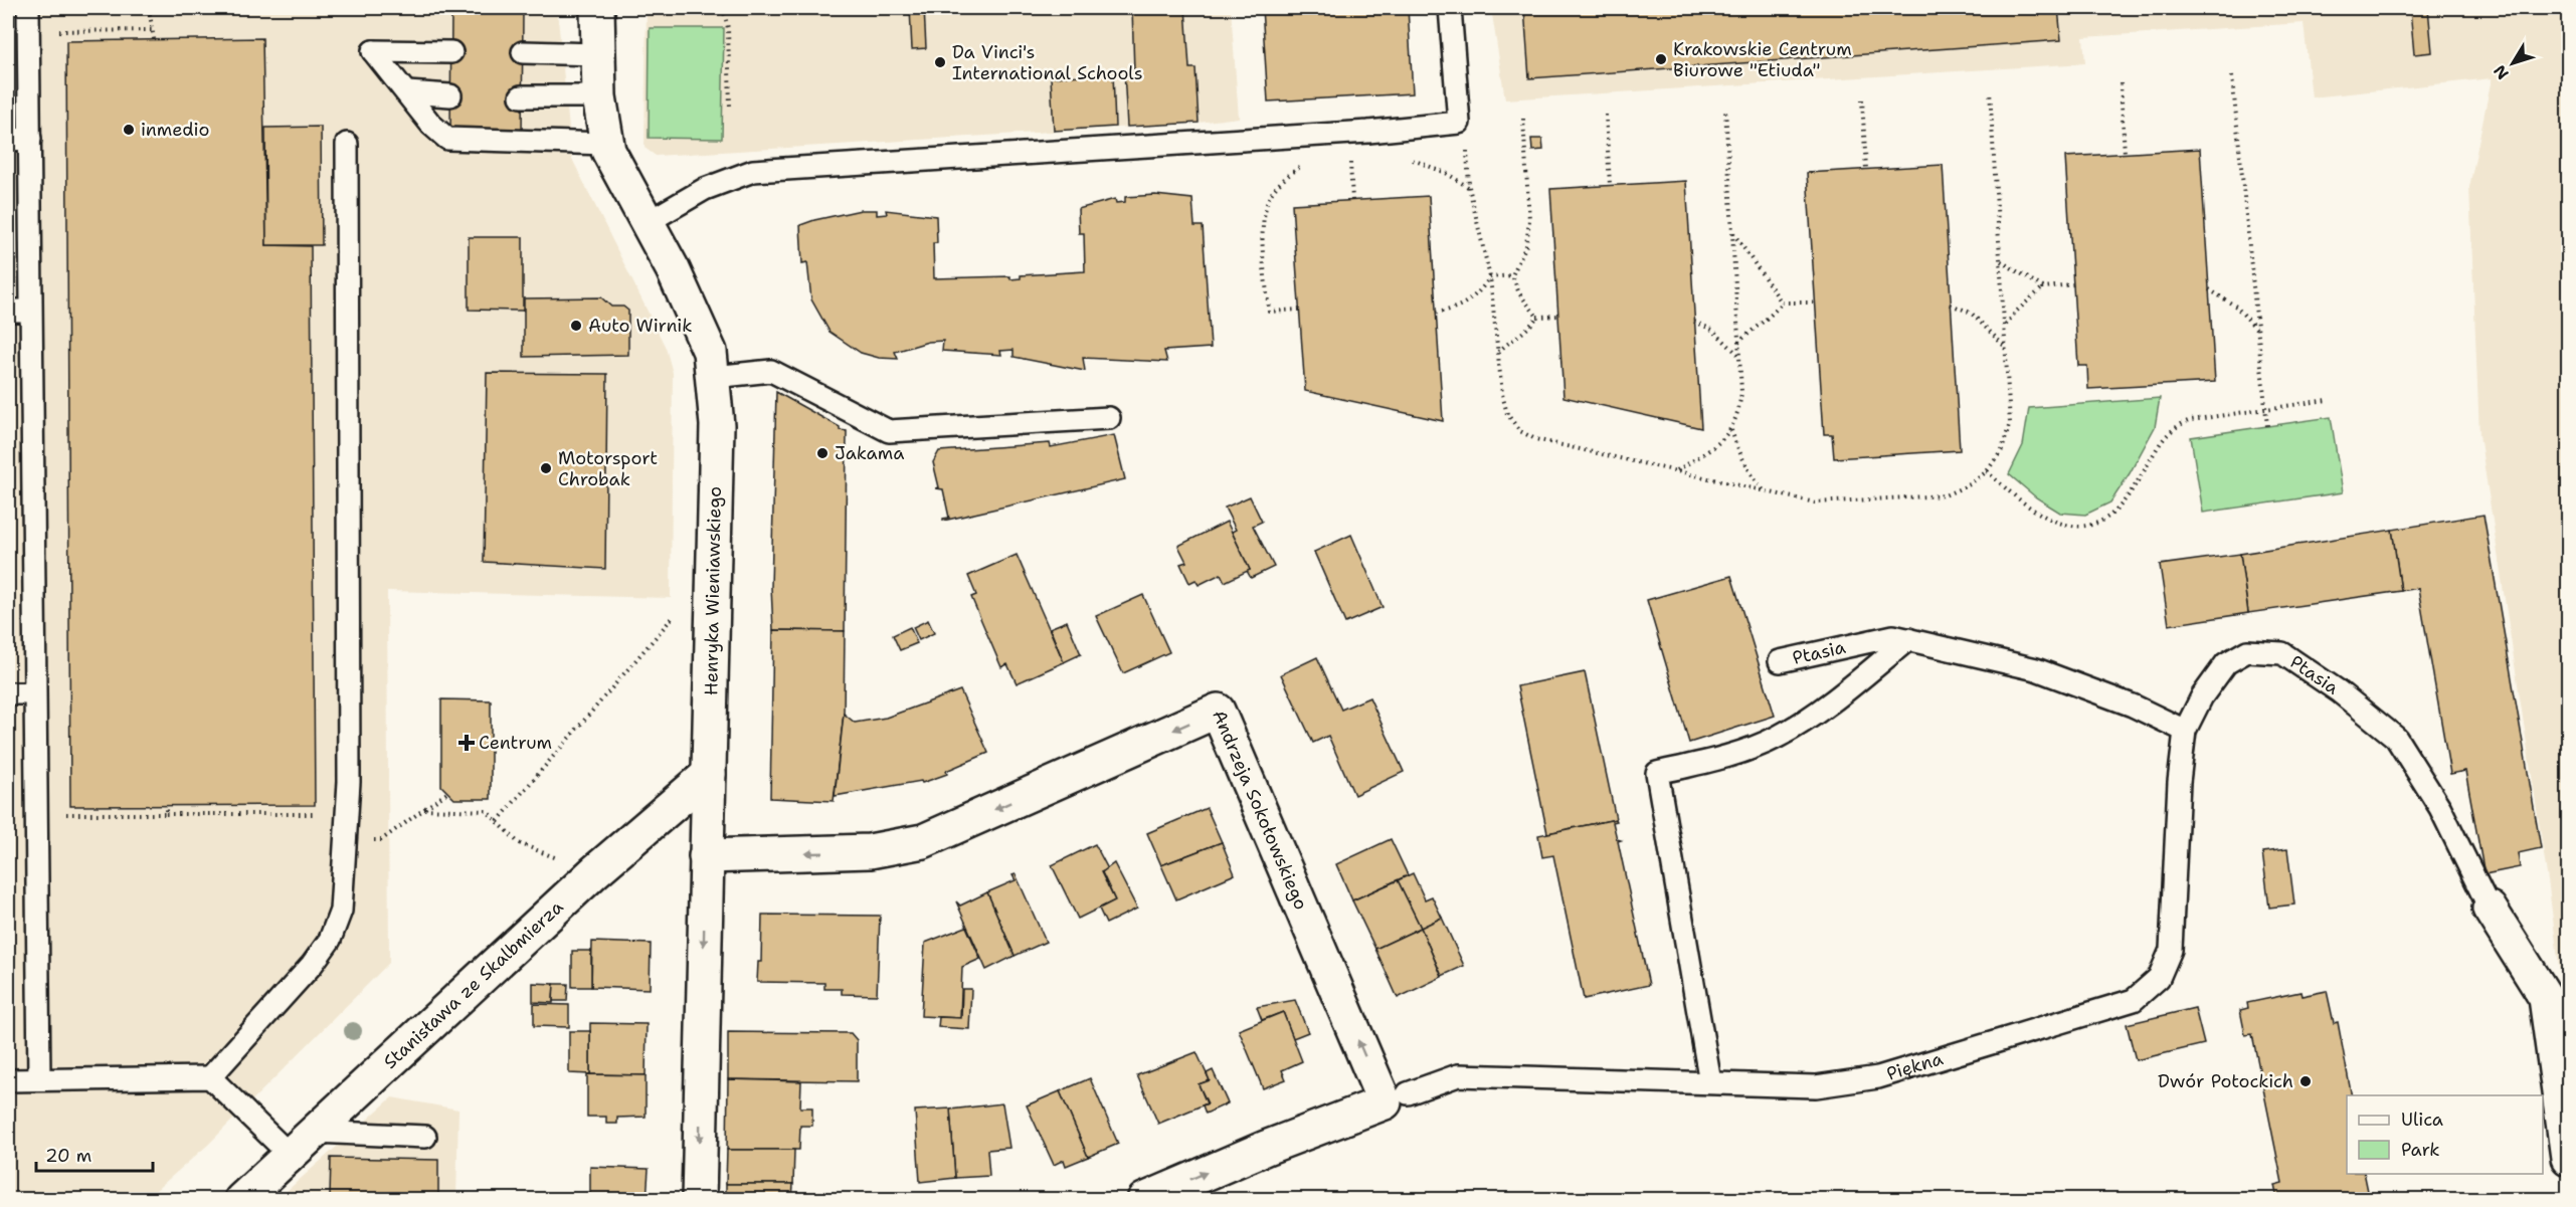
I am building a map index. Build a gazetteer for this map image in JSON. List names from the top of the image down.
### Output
{
  "streets": {
    "street": [
      "Henryka Wieniawskiego",
      "Ptasia",
      "Andrzeja Sokołowskiego",
      "Stanisława ze Skalbmierza"
    ],
    "lane": ["Piękna"]
  },
  "crossings": [
    ["Henryka Wieniawskiego", "Andrzeja Sokołowskiego"],
    ["Henryka Wieniawskiego", "Stanisława ze Skalbmierza"],
    ["Ptasia", "Piękna"]
  ],
  "places": {
    "other": [
      "Krakowskie Centrum Biurowe \"Etiuda\"",
      "Da Vinci's International Schools",
      "inmedio",
      "Auto Wirnik",
      "Jakama",
      "Motorsport Chrobak",
      "Dwór Potockich"
    ],
    "health": ["Centrum"]
  },
  "legend": ["Ulica", "Park"],
  "scale_bar": "20 m",
  "north": "bottom left"
}
